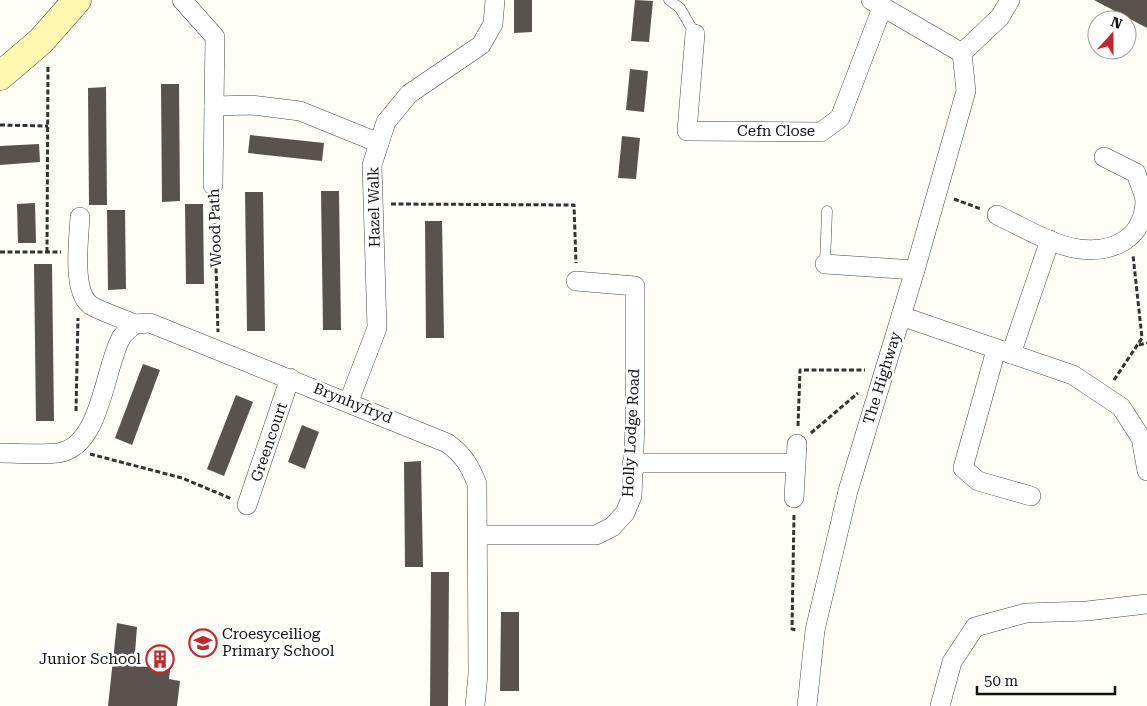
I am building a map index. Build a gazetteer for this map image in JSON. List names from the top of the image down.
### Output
{
  "streets": {
    "street": [
      "Cefn Close",
      "Hazel Walk",
      "Wood Path",
      "The Highway",
      "Brynhyfryd",
      "Holly Lodge Road",
      "Greencourt"
    ]
  },
  "crossings": [
    ["Hazel Walk", "Brynhyfryd"],
    ["Wood Path", "Brynhyfryd"],
    ["Brynhyfryd", "Holly Lodge Road"],
    ["Brynhyfryd", "Greencourt"]
  ],
  "places": {
    "school or university": ["Croesyceiliog Primary School"],
    "building": ["Junior School"]
  },
  "scale_bar": "50 m",
  "north": "top"
}
